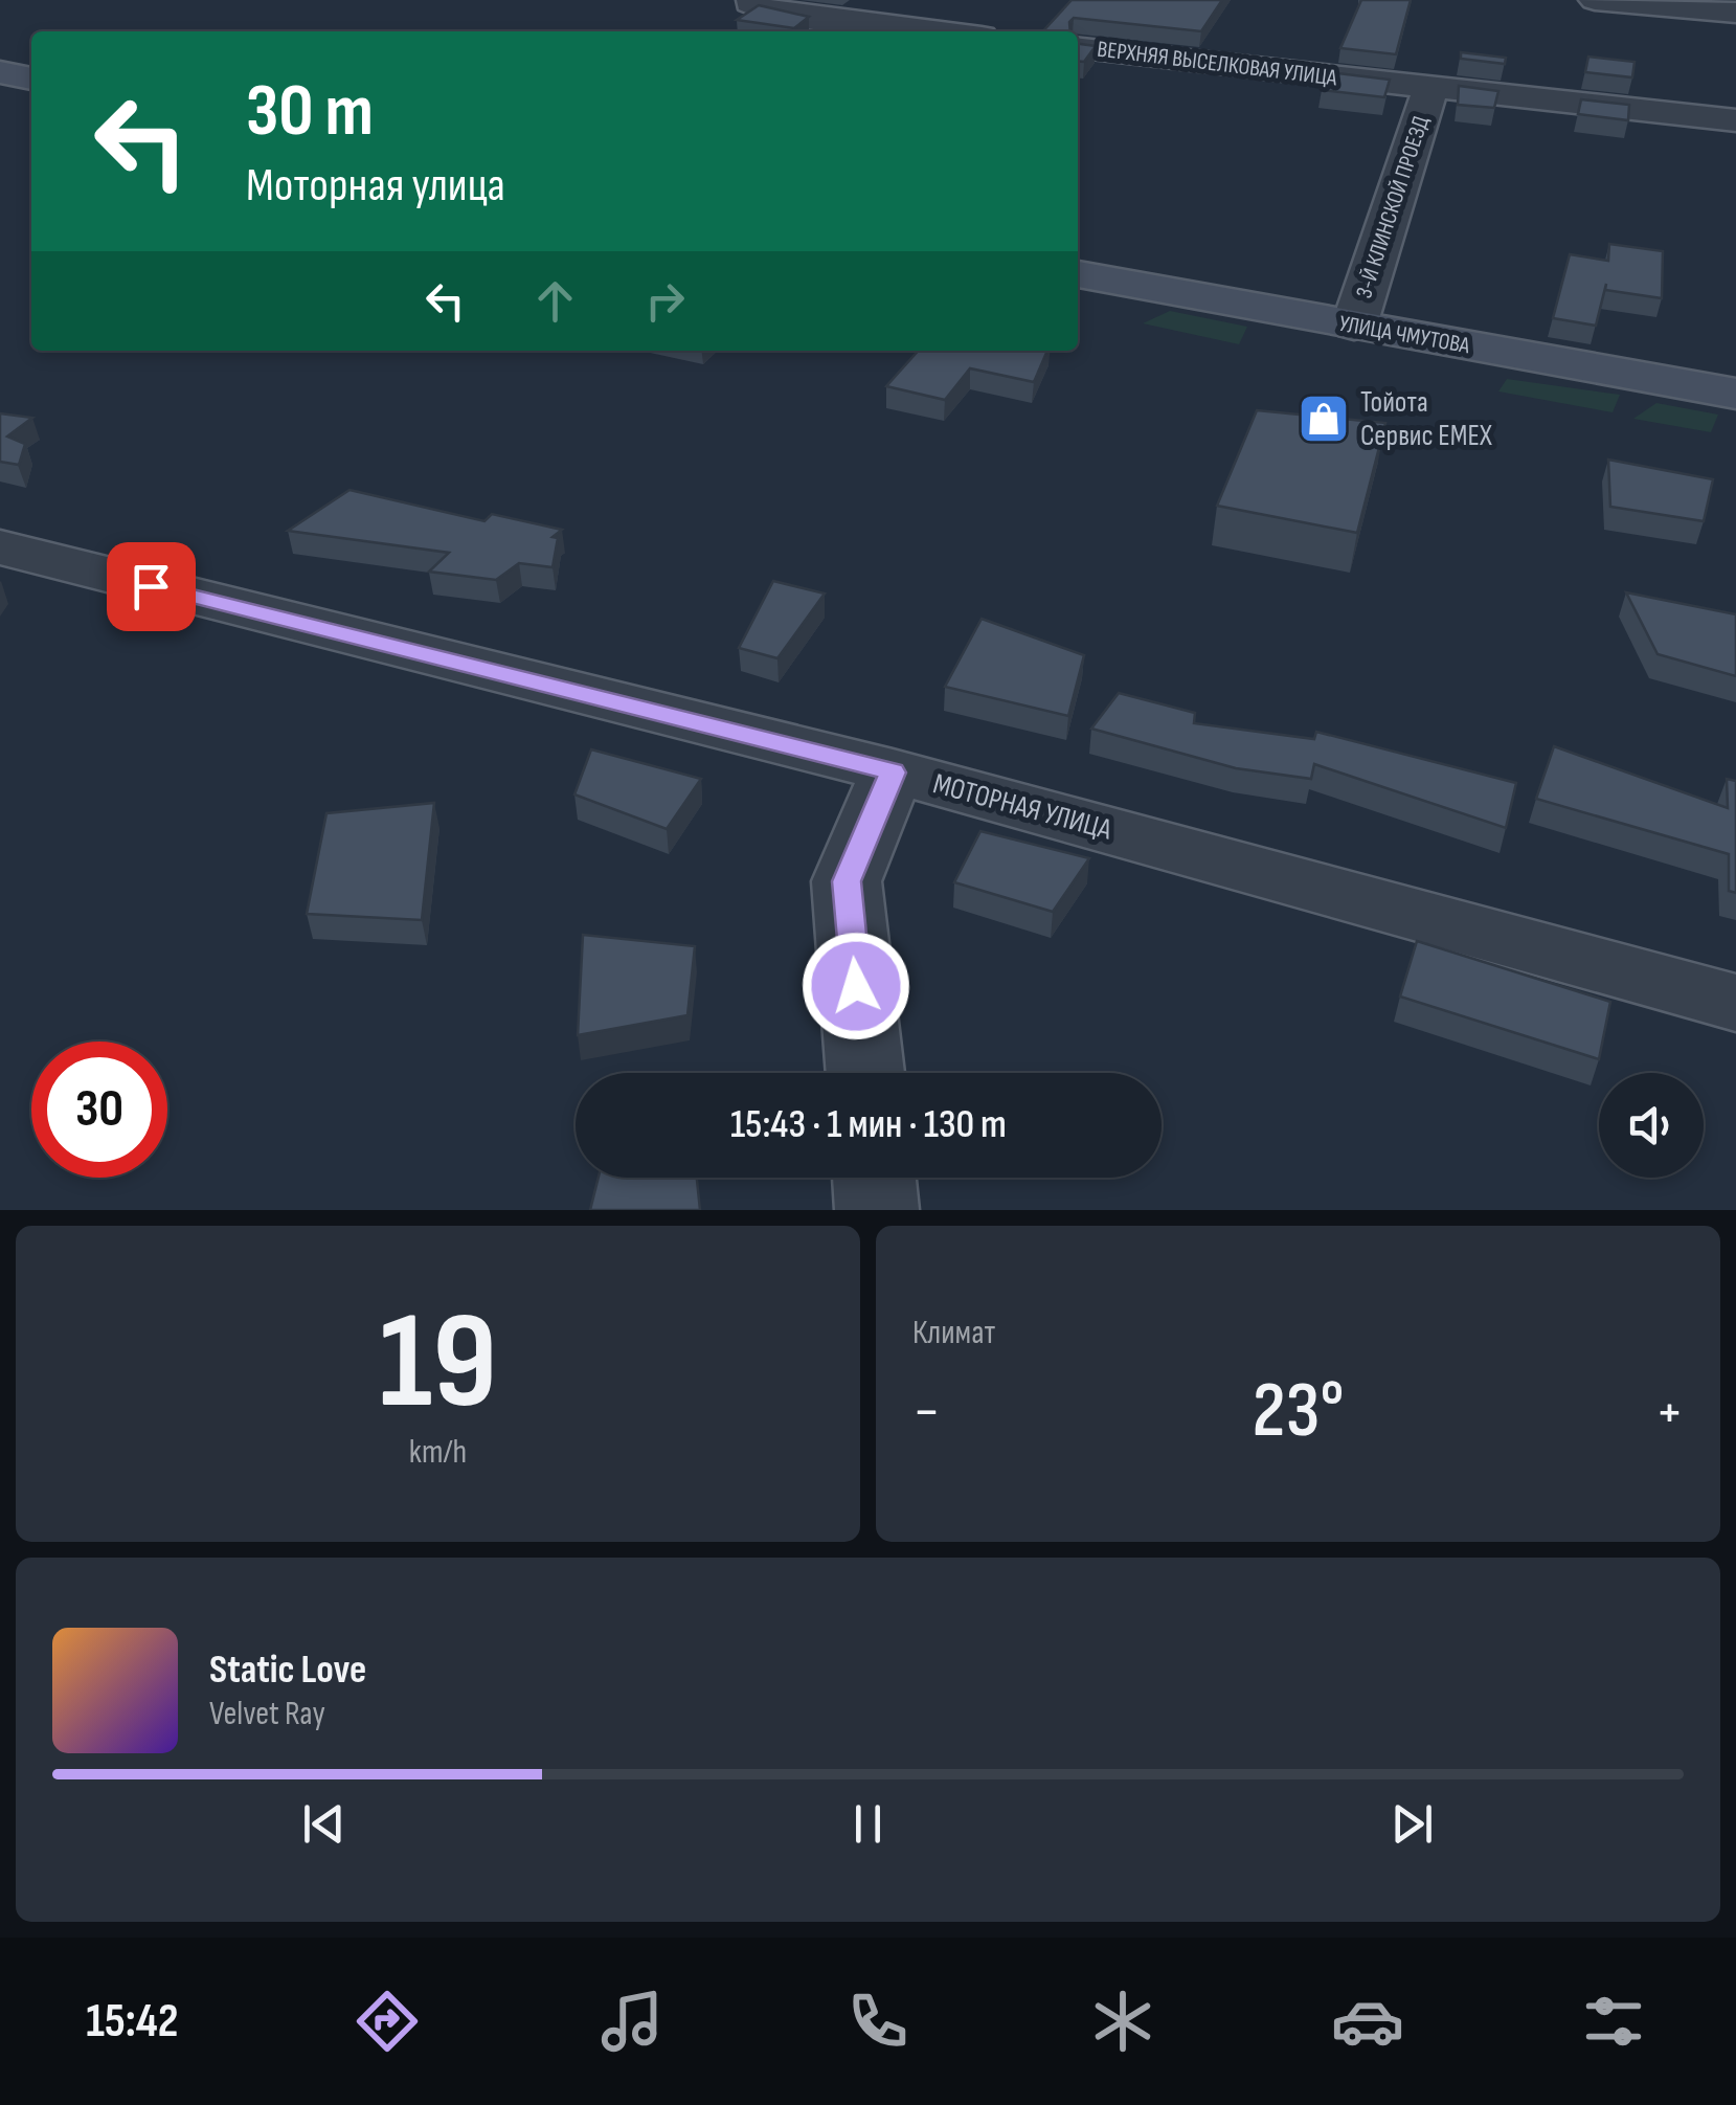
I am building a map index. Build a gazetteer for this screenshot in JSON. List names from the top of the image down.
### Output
{
  "streets": {
    "main road": ["УЛИЦА ЧМУТОВА"],
    "street": ["ВЕРХНЯЯ ВЫСЕЛКОВАЯ УЛИЦА", "3-Й КЛИНСКОЙ ПРОЕЗД", "МОТОРНАЯ УЛИЦА"]
  },
  "crossings": [
    ["ВЕРХНЯЯ ВЫСЕЛКОВАЯ УЛИЦА", "3-Й КЛИНСКОЙ ПРОЕЗД"],
    ["3-Й КЛИНСКОЙ ПРОЕЗД", "УЛИЦА ЧМУТОВА"]
  ],
  "places": {
    "shop": ["Тойота Сервис EMEX"]
  },
  "page": {
    "turn": ["30 m", "Моторная улица"],
    "limit": "30",
    "trip": "15:43 · 1 мин · 130 m",
    "tile": [
      ["19", "km/h"],
      "Климат"
    ],
    "heat": ["−", "23°", "+"],
    "song": ["Static Love", "Velvet Ray"],
    "tabs": "15:42"
  }
}
